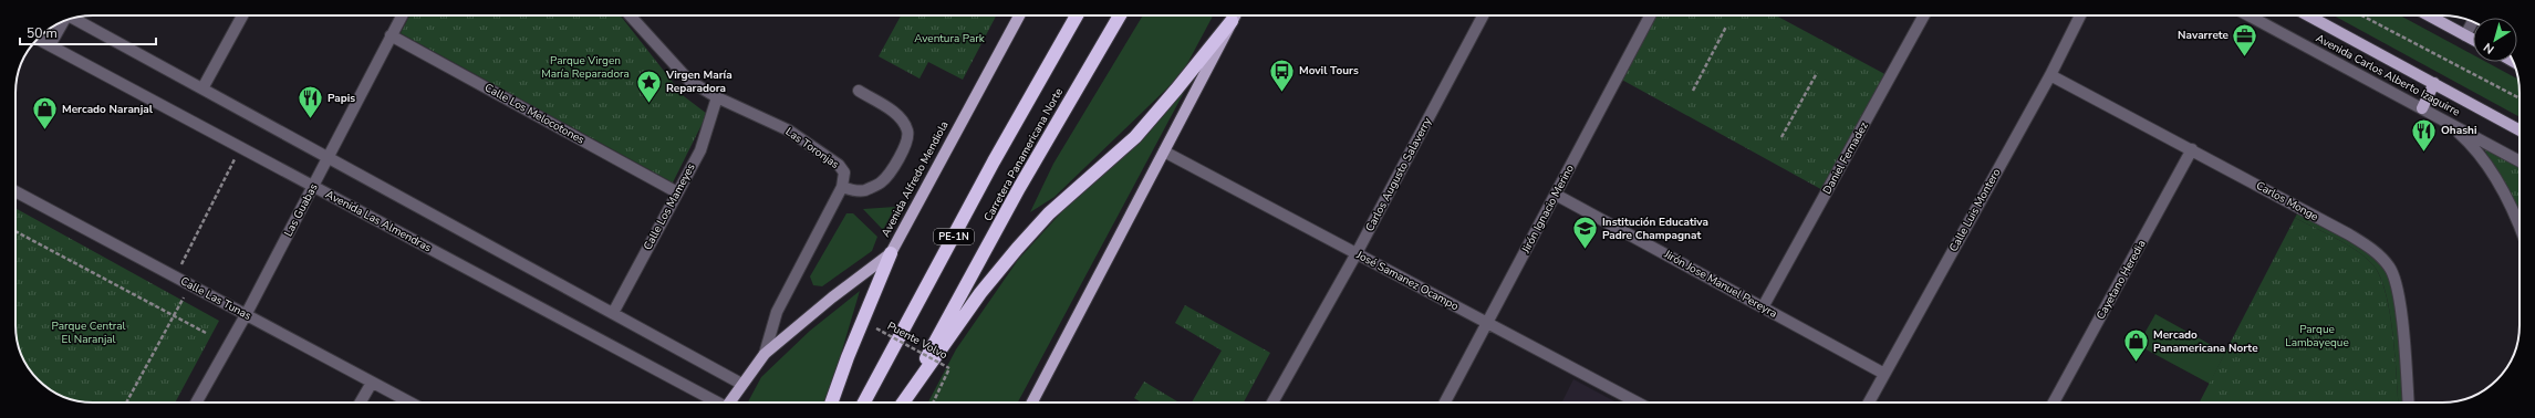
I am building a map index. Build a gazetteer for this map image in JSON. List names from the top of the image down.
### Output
{
  "streets": {
    "highway": ["Carretera Panamericana Norte", "PE-1N"],
    "main road": ["Avenida Carlos Alberto Izaguirre", "Avenida Alfredo Mendiola"],
    "street": [
      "Calle Los Melocotones",
      "Las Toronjas",
      "Daniel Fernadez",
      "Carlos Augusto Salaverry",
      "Carlos Monge",
      "Calle Los Mameyes",
      "Jirón Ignacio Merino",
      "Las Guabas",
      "Calle Luis Montero",
      "Avenida Las Almendras",
      "Cayetano Heredia",
      "José Samanez Ocampo",
      "Jirón Jose Manuel Pereyra",
      "Calle Las Tunas"
    ],
    "path": ["Puente Volvo"]
  },
  "crossings": [
    ["Calle Los Melocotones", "Calle Los Mameyes"],
    ["Calle Los Melocotones", "Las Guabas"],
    ["Las Toronjas", "Calle Los Mameyes"],
    ["Daniel Fernadez", "Jirón Jose Manuel Pereyra"],
    ["Carlos Augusto Salaverry", "José Samanez Ocampo"],
    ["Carlos Monge", "Calle Luis Montero"],
    ["Carlos Monge", "Cayetano Heredia"],
    ["Jirón Ignacio Merino", "José Samanez Ocampo"],
    ["Jirón Ignacio Merino", "Jirón Jose Manuel Pereyra"],
    ["Las Guabas", "Avenida Las Almendras"],
    ["Las Guabas", "Calle Las Tunas"],
    ["Calle Luis Montero", "Jirón Jose Manuel Pereyra"]
  ],
  "parks": [
    "Aventura Park",
    "Parque Virgen María Reparadora",
    "Parque Central El Naranjal",
    "Parque Lambayeque"
  ],
  "places": {
    "office": ["Navarrete"],
    "bus stop": ["Movil Tours"],
    "place": ["Virgen María Reparadora"],
    "restaurant": ["Papis", "Ohashi"],
    "shop": ["Mercado Naranjal", "Mercado Panamericana Norte"],
    "school or university": ["Institución Educativa Padre Champagnat"]
  },
  "scale_bar": "50 m",
  "north": "bottom left"
}
